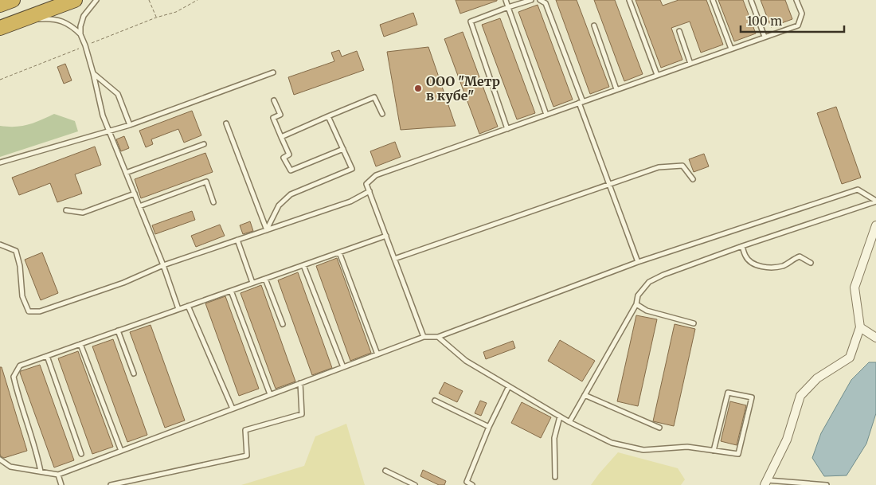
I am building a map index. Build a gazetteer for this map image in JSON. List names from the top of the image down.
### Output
{
  "places": ["ООО \"Метр в кубе\""],
  "scale_bar": "100 m"
}
